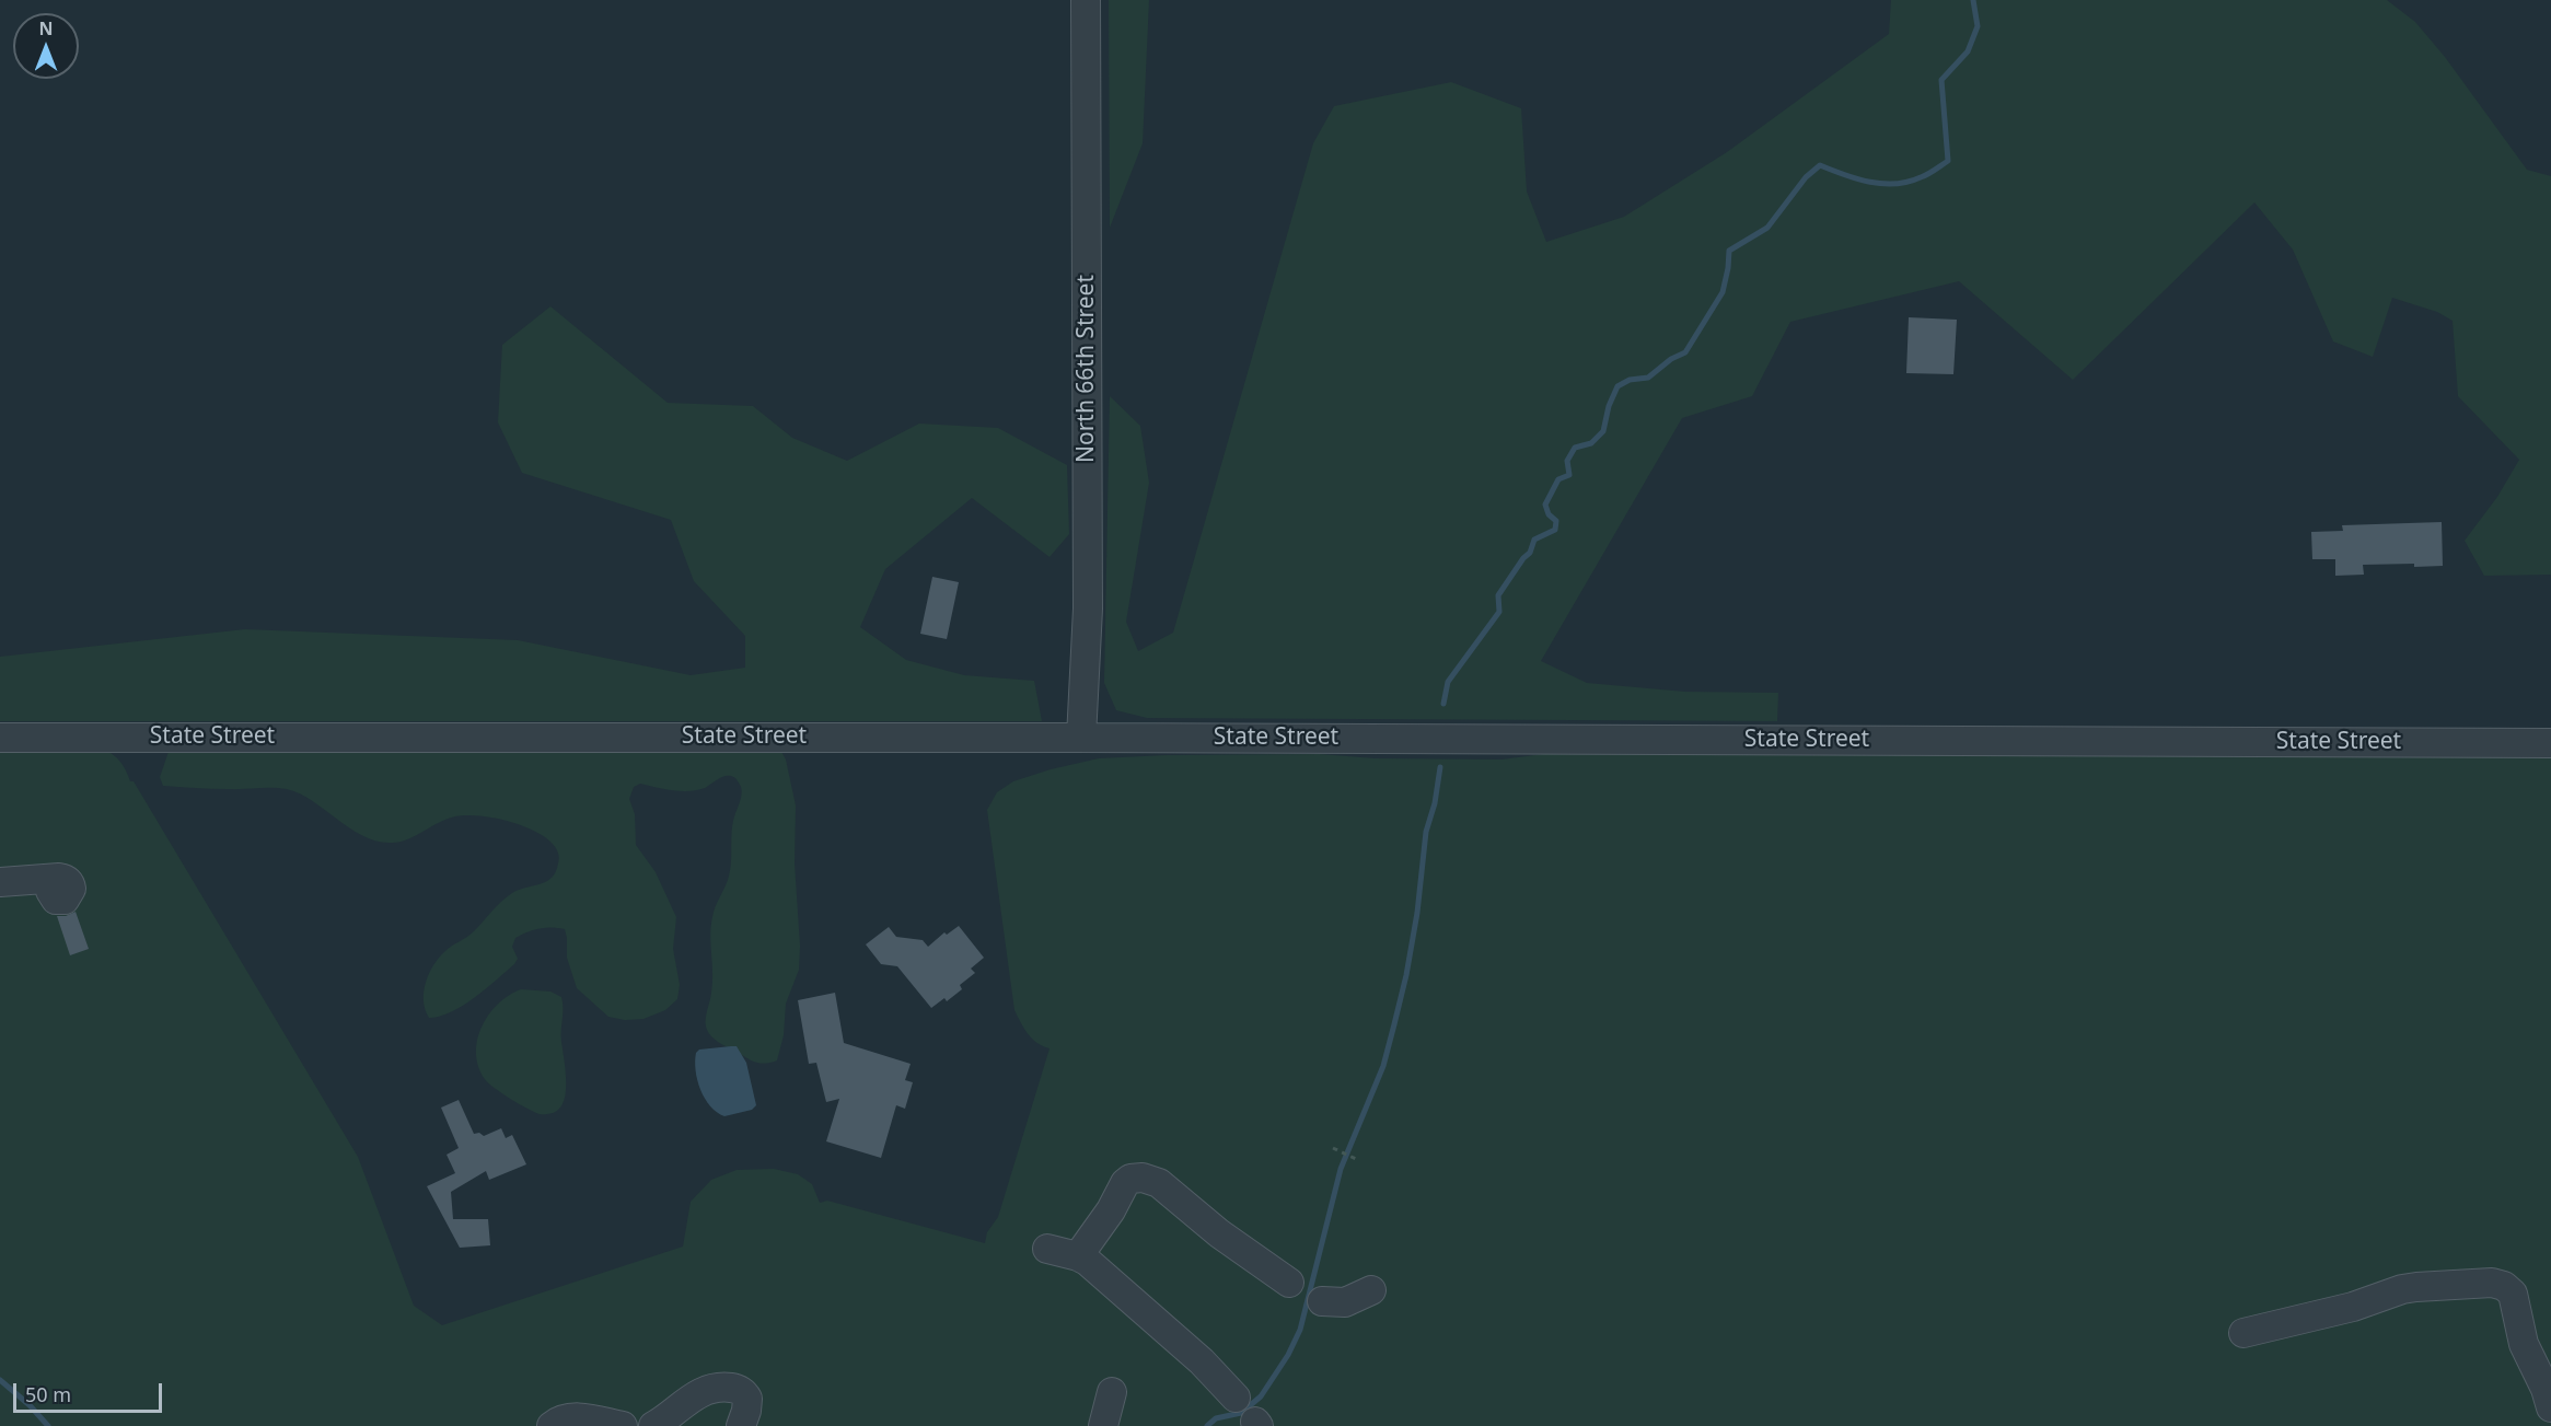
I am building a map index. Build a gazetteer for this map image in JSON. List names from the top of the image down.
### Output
{
  "streets": {
    "street": ["North 66th Street", "State Street"]
  },
  "crossings": [
    ["North 66th Street", "State Street"]
  ],
  "scale_bar": "50 m",
  "north": "top"
}
